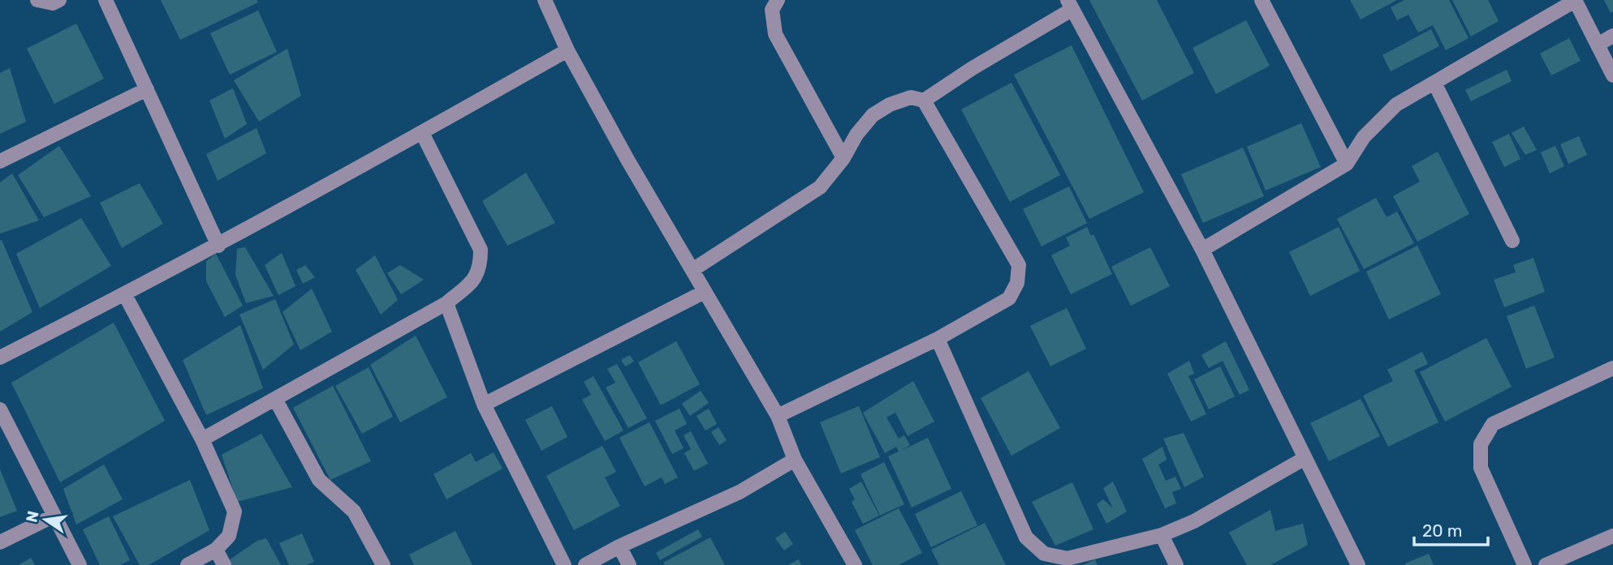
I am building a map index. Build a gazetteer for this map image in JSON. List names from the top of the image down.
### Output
{
  "scale_bar": "20 m",
  "north": "left"
}
